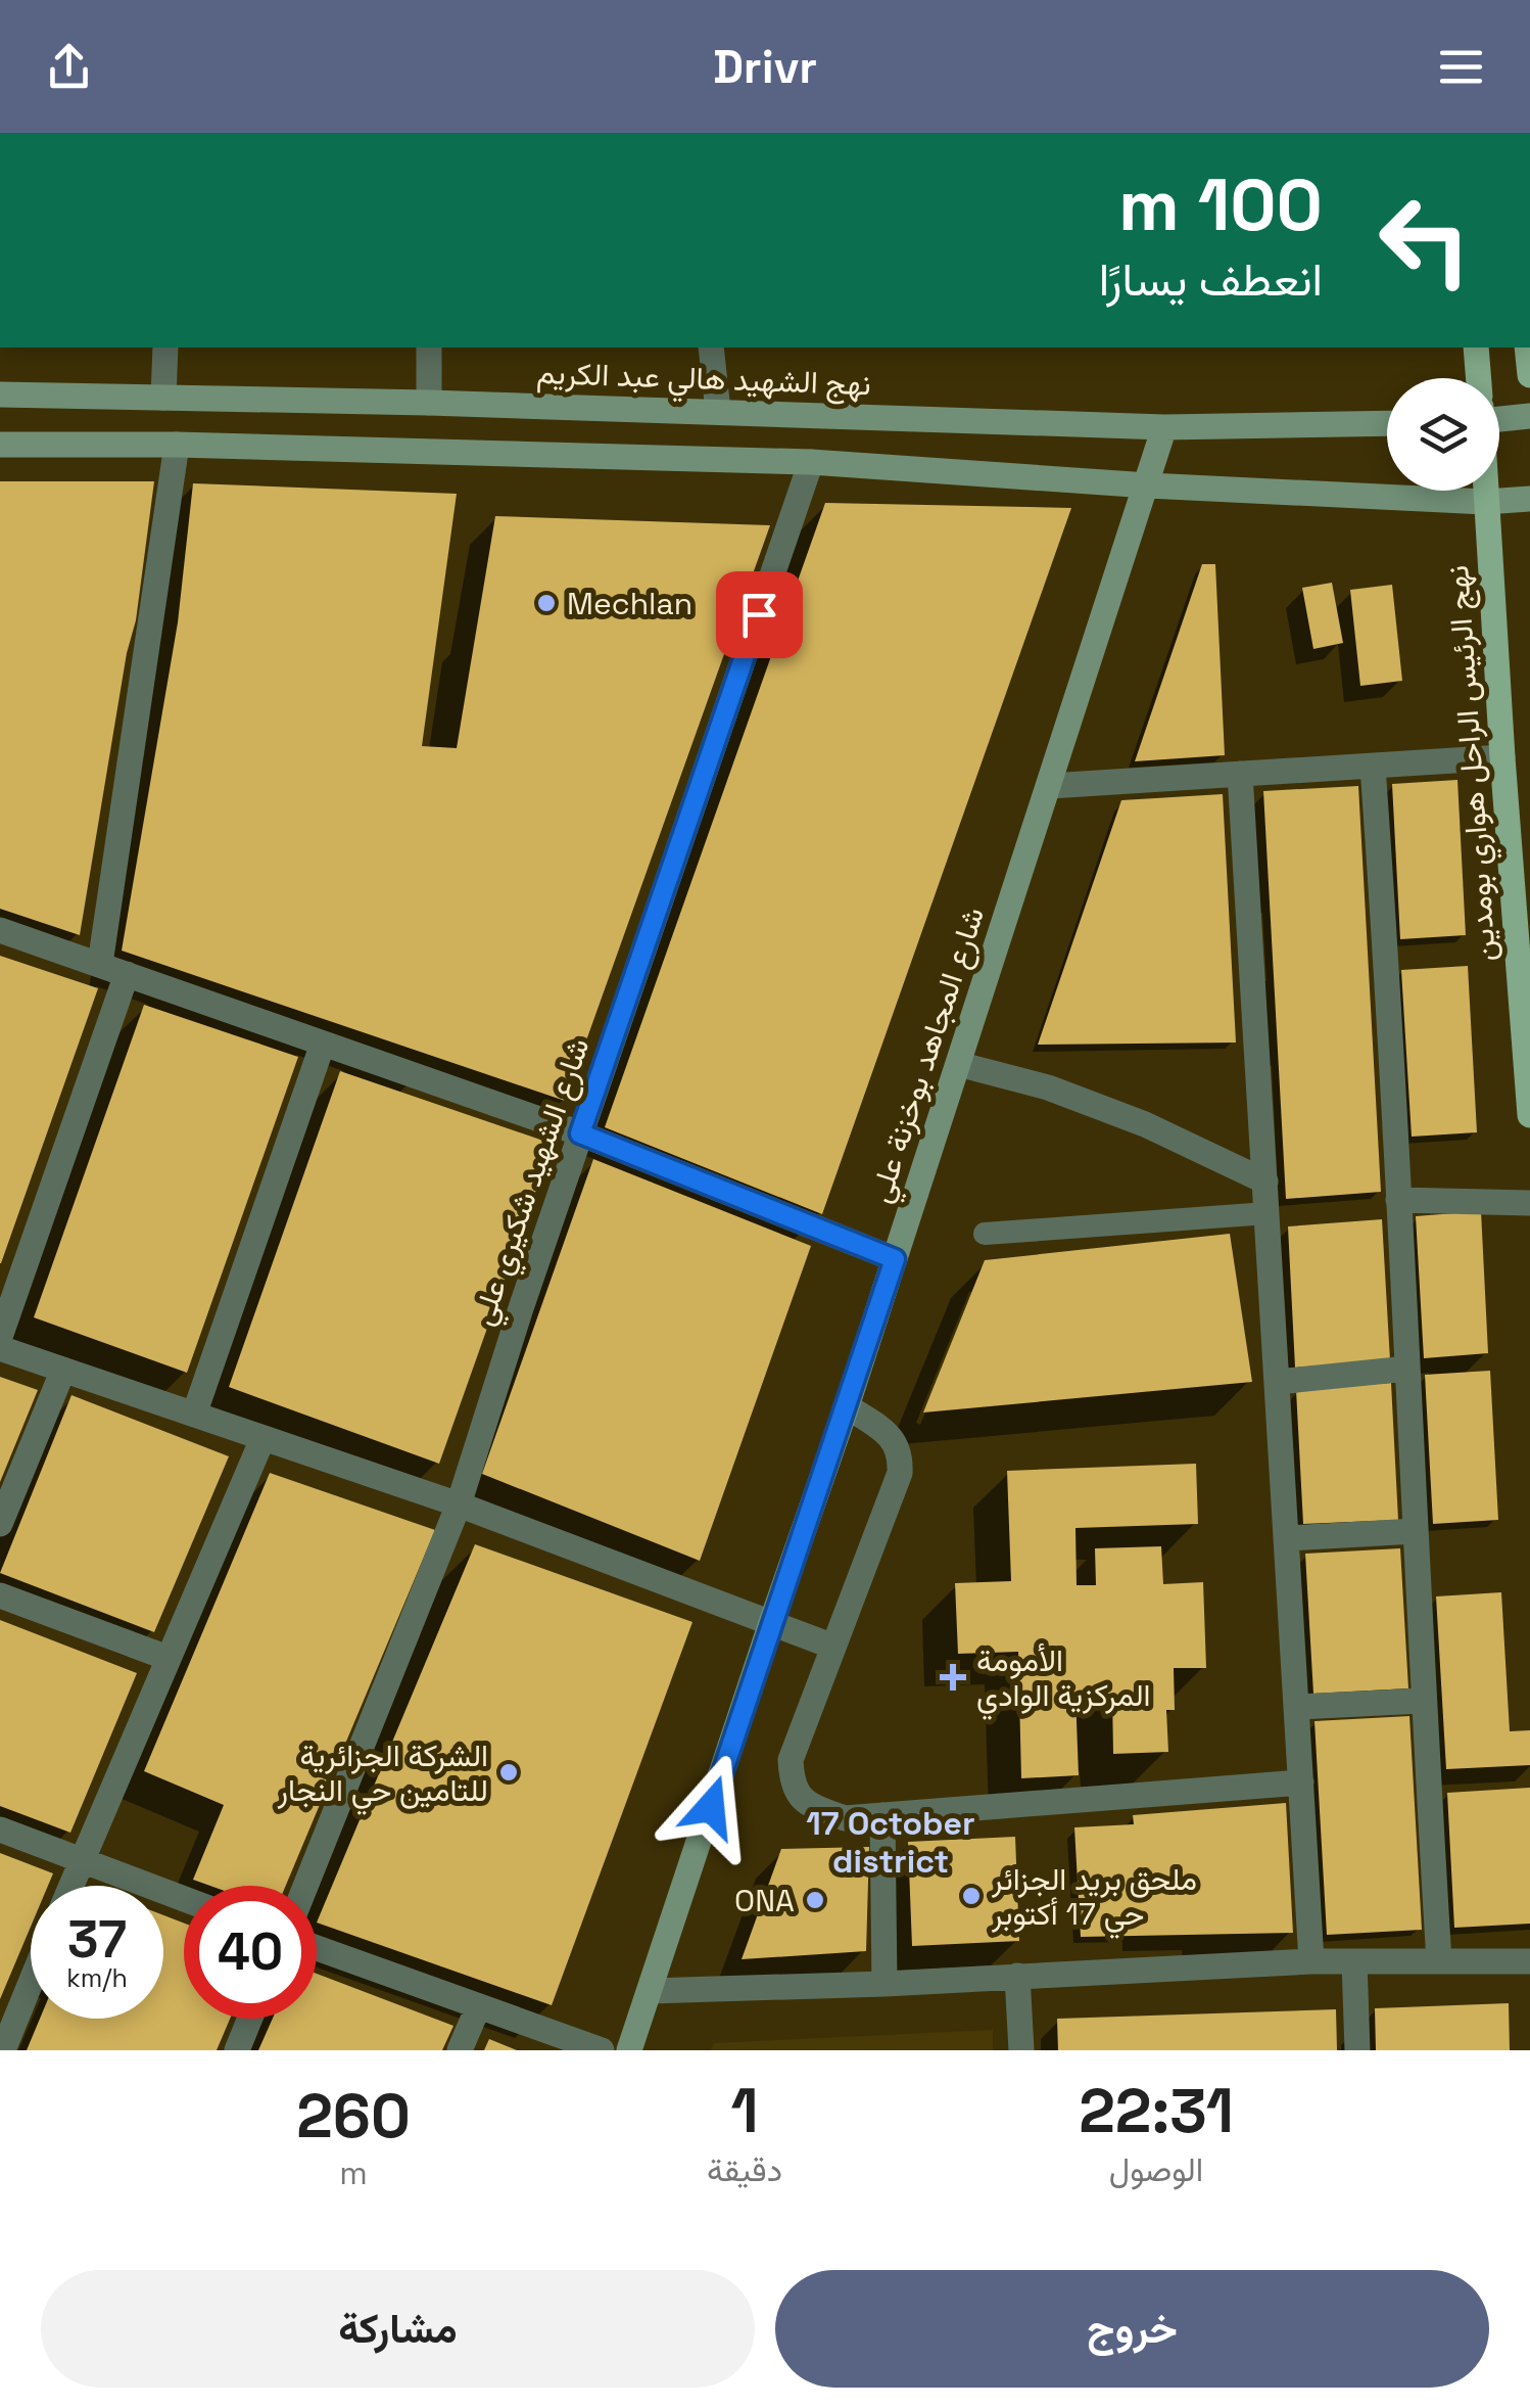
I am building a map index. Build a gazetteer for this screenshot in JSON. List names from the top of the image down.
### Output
{
  "streets": {
    "main road": ["نهج الشهيد هالي عبد الكريم", "نهج الرئيس الراحل هواري بومدين", "شارع المجاهد بوخزنة علي"],
    "street": ["شارع الشهيد شكيري علي"]
  },
  "crossings": [
    ["نهج الشهيد هالي عبد الكريم", "شارع المجاهد بوخزنة علي"]
  ],
  "districts": ["17 October district"],
  "places": {
    "other": [
      "Mechlan",
      "الشركة الجزائرية للتامين حي النجار",
      "ملحق بريد الجزائر حي 17 أكتوبر",
      "ONA"
    ],
    "health": ["الأمومة المركزية الوادي"]
  },
  "page": {
    "header": "Drivr",
    "turn": ["100 m", "انعطف يسارًا"],
    "speed": "37 km/h",
    "limit": "40",
    "eta": [
      "22:31",
      "الوصول",
      "1",
      "دقيقة",
      "260",
      "m"
    ],
    "buttons": ["خروج", "مشاركة"]
  }
}
